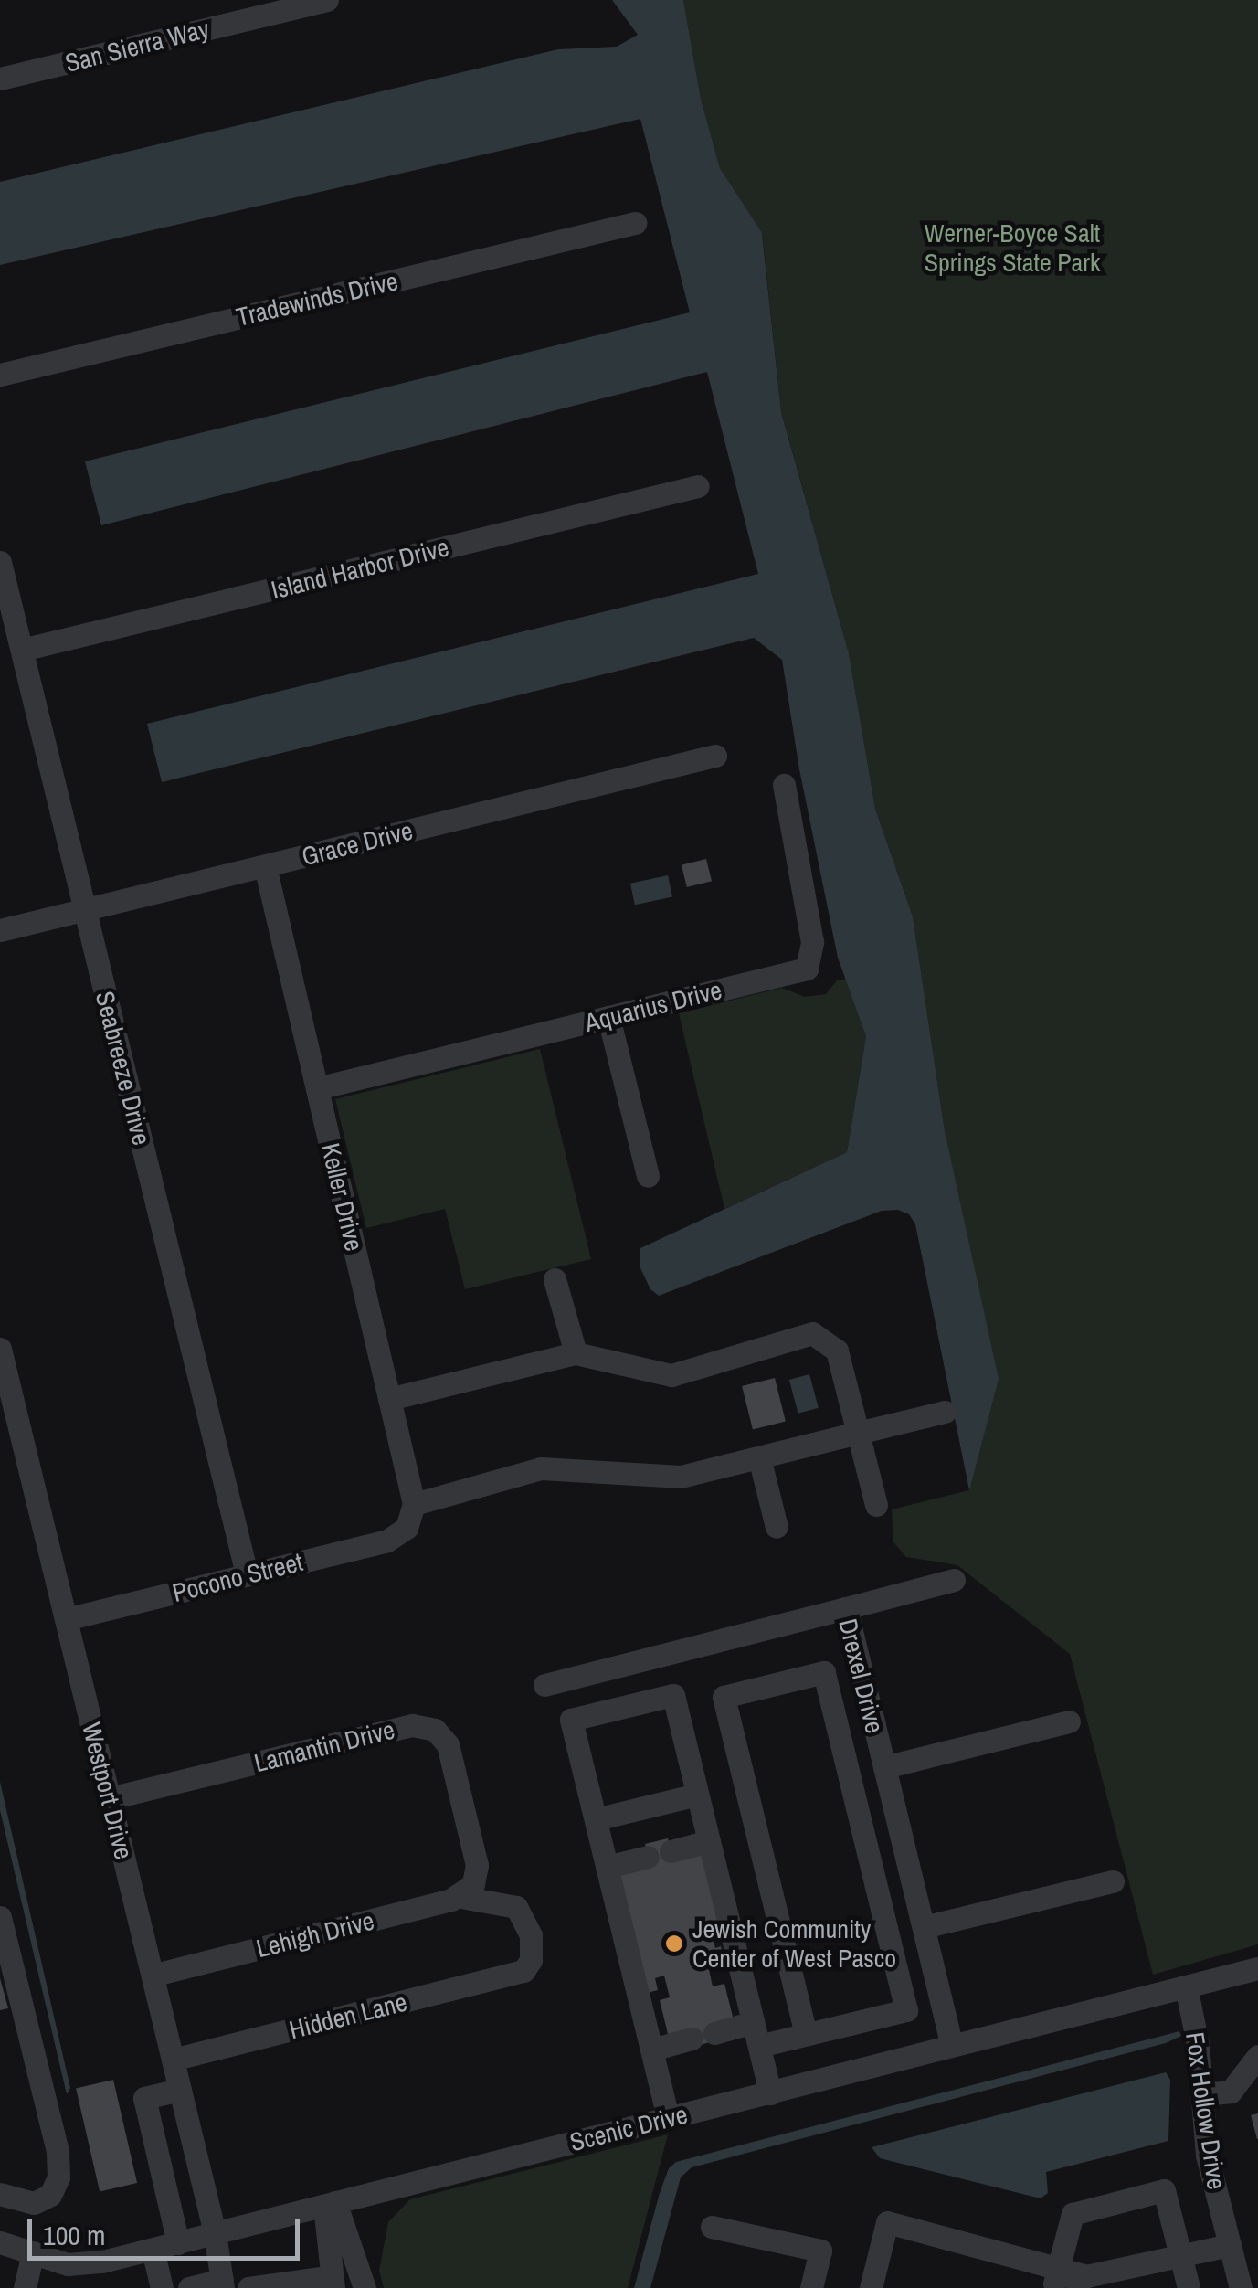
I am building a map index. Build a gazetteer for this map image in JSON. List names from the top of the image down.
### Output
{
  "streets": {
    "street": [
      "San Sierra Way",
      "Tradewinds Drive",
      "Island Harbor Drive",
      "Grace Drive",
      "Aquarius Drive",
      "Seabreeze Drive",
      "Keller Drive",
      "Pocono Street",
      "Drexel Drive",
      "Lamantin Drive",
      "Westport Drive",
      "Lehigh Drive",
      "Hidden Lane",
      "Fox Hollow Drive",
      "Scenic Drive"
    ]
  },
  "crossings": [
    ["Island Harbor Drive", "Seabreeze Drive"],
    ["Grace Drive", "Seabreeze Drive"],
    ["Grace Drive", "Keller Drive"],
    ["Aquarius Drive", "Keller Drive"],
    ["Seabreeze Drive", "Pocono Street"],
    ["Keller Drive", "Pocono Street"],
    ["Pocono Street", "Westport Drive"],
    ["Drexel Drive", "Scenic Drive"],
    ["Lamantin Drive", "Westport Drive"],
    ["Lamantin Drive", "Lehigh Drive"],
    ["Lamantin Drive", "Hidden Lane"],
    ["Westport Drive", "Lehigh Drive"],
    ["Westport Drive", "Hidden Lane"],
    ["Westport Drive", "Scenic Drive"],
    ["Lehigh Drive", "Hidden Lane"],
    ["Fox Hollow Drive", "Scenic Drive"]
  ],
  "parks": ["Werner-Boyce Salt Springs State Park"],
  "places": ["Jewish Community Center of West Pasco"],
  "scale_bar": "100 m"
}
